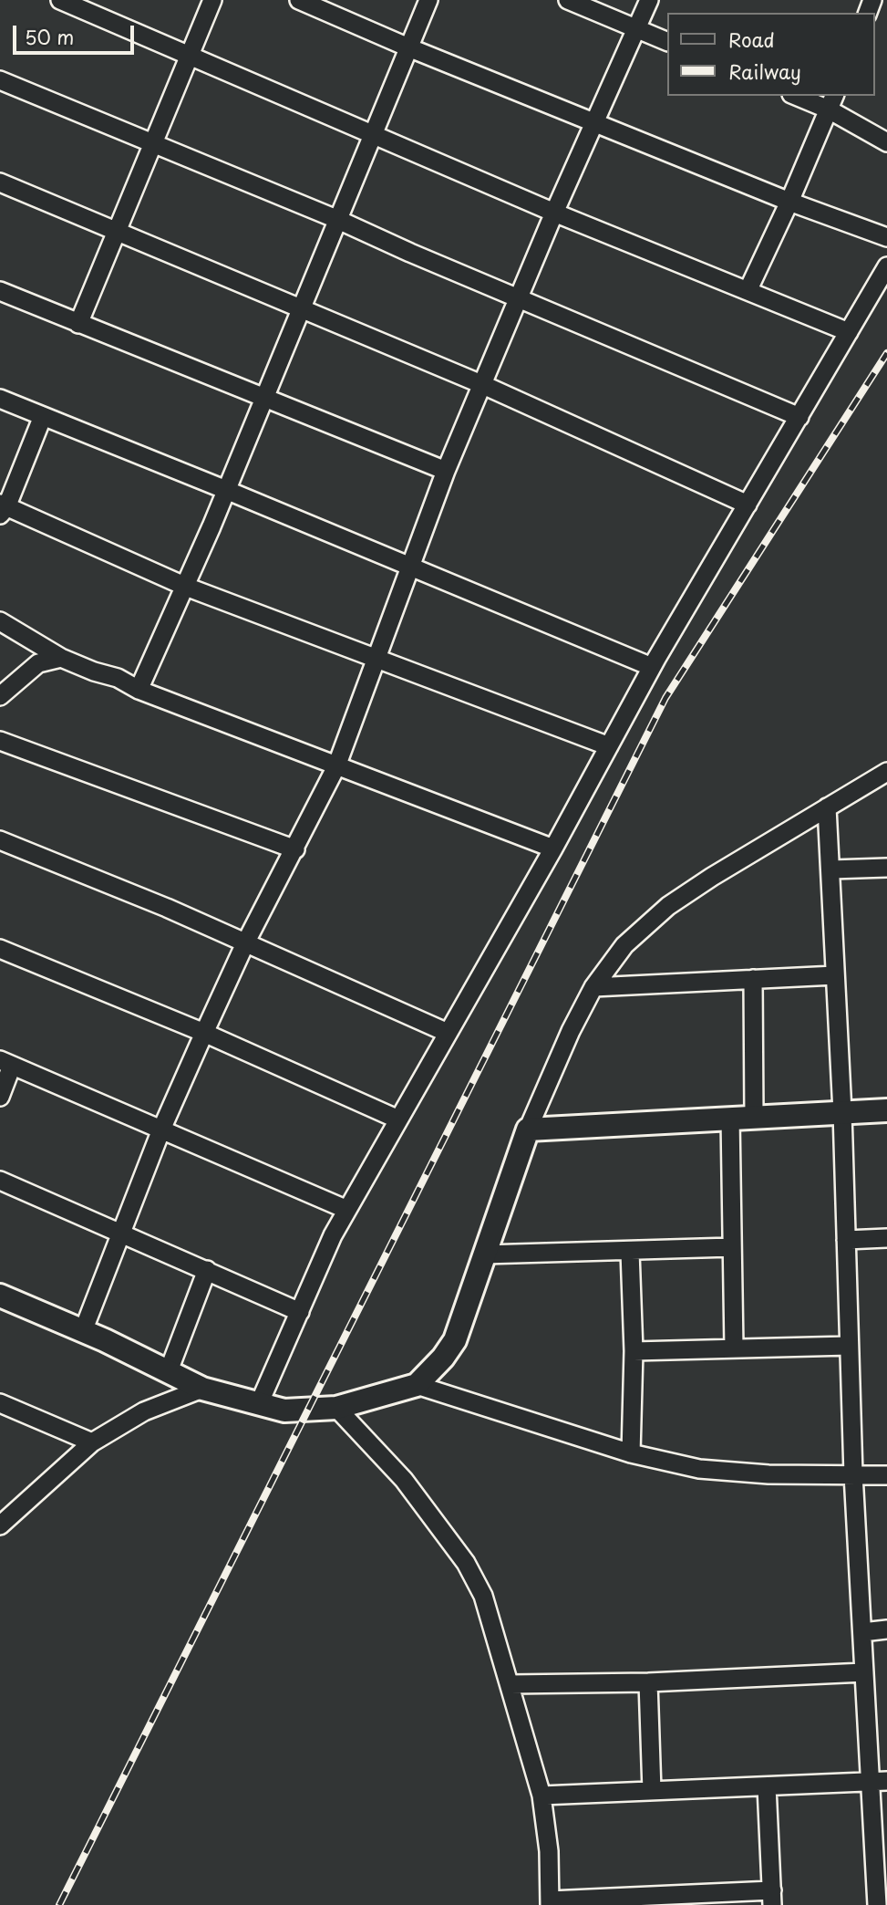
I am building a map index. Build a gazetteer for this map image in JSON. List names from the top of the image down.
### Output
{
  "legend": ["Road", "Railway"],
  "scale_bar": "50 m"
}
